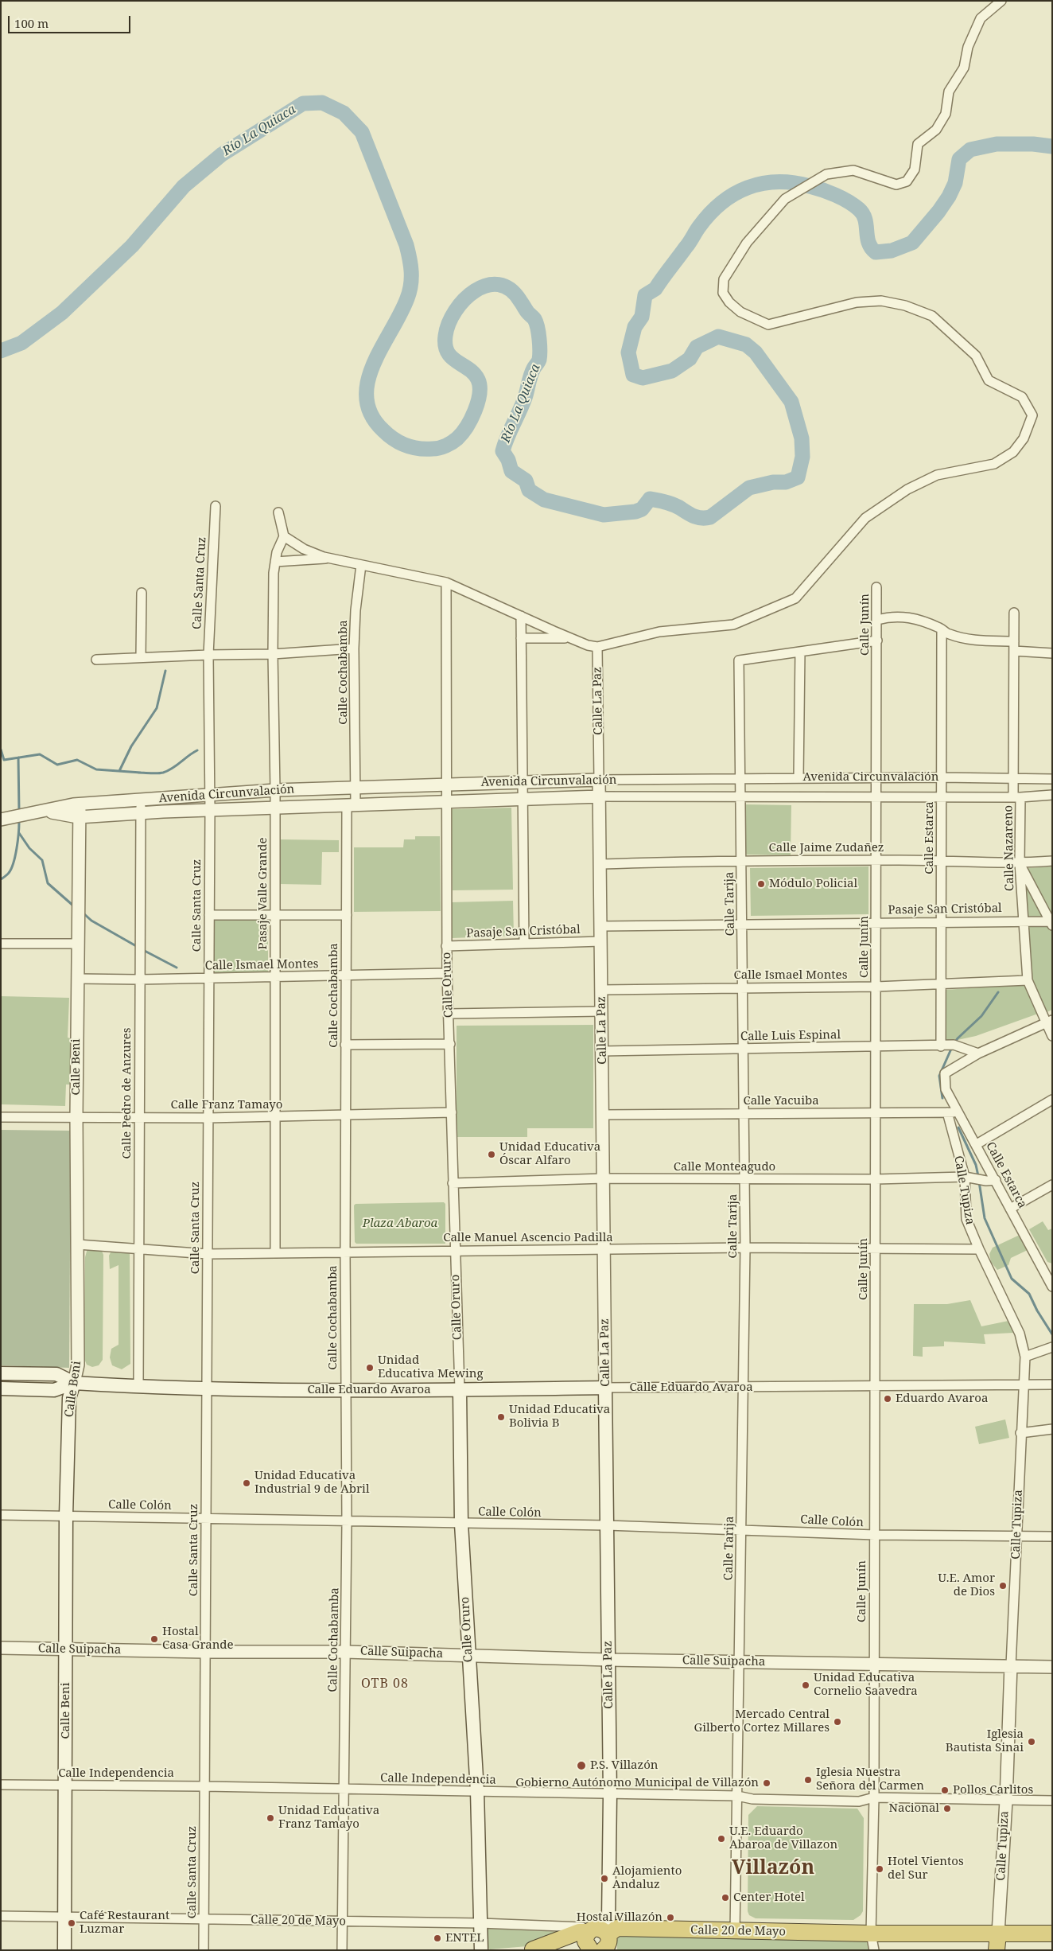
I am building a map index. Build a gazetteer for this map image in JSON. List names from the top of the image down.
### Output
{
  "streets": {
    "highway": ["Calle Tupiza", "Calle 20 de Mayo"],
    "main road": [
      "Calle La Paz",
      "Calle Oruro",
      "Calle Beni",
      "Calle Eduardo Avaroa"
    ],
    "street": [
      "Calle Santa Cruz",
      "Calle Junín",
      "Calle Cochabamba",
      "Avenida Circunvalación",
      "Calle Estarca",
      "Calle Jaime Zudañez",
      "Calle Nazareno",
      "Pasaje Valle Grande",
      "Calle Tarija",
      "Pasaje San Cristóbal",
      "Calle Ismael Montes",
      "Calle Luis Espinal",
      "Calle Pedro de Anzures",
      "Calle Yacuiba",
      "Calle Franz Tamayo",
      "Calle Monteagudo",
      "Calle Manuel Ascencio Padilla",
      "Calle Colón",
      "Calle Suipacha",
      "Calle Independencia"
    ]
  },
  "crossings": [
    ["Calle Santa Cruz", "Avenida Circunvalación"],
    ["Calle Santa Cruz", "Calle Ismael Montes"],
    ["Calle Santa Cruz", "Calle Franz Tamayo"],
    ["Calle Santa Cruz", "Calle Manuel Ascencio Padilla"],
    ["Calle Santa Cruz", "Calle Eduardo Avaroa"],
    ["Calle Santa Cruz", "Calle Colón"],
    ["Calle Santa Cruz", "Calle Suipacha"],
    ["Calle Santa Cruz", "Calle Independencia"],
    ["Calle Santa Cruz", "Calle 20 de Mayo"],
    ["Calle Junín", "Avenida Circunvalación"],
    ["Calle Junín", "Calle Jaime Zudañez"],
    ["Calle Junín", "Calle Tarija"],
    ["Calle Junín", "Pasaje San Cristóbal"],
    ["Calle Junín", "Calle Ismael Montes"],
    ["Calle Junín", "Calle Luis Espinal"],
    ["Calle Junín", "Calle Yacuiba"],
    ["Calle Junín", "Calle Monteagudo"],
    ["Calle Junín", "Calle Manuel Ascencio Padilla"],
    ["Calle Junín", "Calle Eduardo Avaroa"],
    ["Calle Junín", "Calle Colón"],
    ["Calle Junín", "Calle Suipacha"],
    ["Calle Junín", "Calle Independencia"],
    ["Calle Junín", "Calle 20 de Mayo"],
    ["Calle Cochabamba", "Avenida Circunvalación"],
    ["Calle Cochabamba", "Calle Ismael Montes"],
    ["Calle Cochabamba", "Calle Franz Tamayo"],
    ["Calle Cochabamba", "Calle Manuel Ascencio Padilla"],
    ["Calle Cochabamba", "Calle Eduardo Avaroa"],
    ["Calle Cochabamba", "Calle Colón"],
    ["Calle Cochabamba", "Calle Suipacha"],
    ["Calle Cochabamba", "Calle Independencia"],
    ["Calle Cochabamba", "Calle 20 de Mayo"],
    ["Calle La Paz", "Avenida Circunvalación"],
    ["Calle La Paz", "Calle Jaime Zudañez"],
    ["Calle La Paz", "Pasaje San Cristóbal"],
    ["Calle La Paz", "Calle Ismael Montes"],
    ["Calle La Paz", "Calle Luis Espinal"],
    ["Calle La Paz", "Calle Yacuiba"],
    ["Calle La Paz", "Calle Monteagudo"],
    ["Calle La Paz", "Calle Manuel Ascencio Padilla"],
    ["Calle La Paz", "Calle Eduardo Avaroa"],
    ["Calle La Paz", "Calle Colón"],
    ["Calle La Paz", "Calle Suipacha"],
    ["Calle La Paz", "Calle Independencia"],
    ["Calle La Paz", "Calle 20 de Mayo"],
    ["Avenida Circunvalación", "Calle Estarca"],
    ["Avenida Circunvalación", "Calle Nazareno"],
    ["Avenida Circunvalación", "Pasaje Valle Grande"],
    ["Avenida Circunvalación", "Calle Tarija"],
    ["Avenida Circunvalación", "Calle Oruro"],
    ["Avenida Circunvalación", "Calle Beni"],
    ["Avenida Circunvalación", "Calle Pedro de Anzures"],
    ["Calle Estarca", "Calle Jaime Zudañez"],
    ["Calle Estarca", "Pasaje San Cristóbal"],
    ["Calle Estarca", "Calle Ismael Montes"],
    ["Calle Estarca", "Calle Luis Espinal"],
    ["Calle Estarca", "Calle Yacuiba"],
    ["Calle Estarca", "Calle Monteagudo"],
    ["Calle Jaime Zudañez", "Calle Nazareno"],
    ["Calle Jaime Zudañez", "Calle Tarija"],
    ["Calle Nazareno", "Pasaje San Cristóbal"],
    ["Calle Nazareno", "Calle Ismael Montes"],
    ["Pasaje Valle Grande", "Calle Ismael Montes"],
    ["Pasaje Valle Grande", "Calle Franz Tamayo"],
    ["Pasaje Valle Grande", "Calle Manuel Ascencio Padilla"],
    ["Calle Tarija", "Pasaje San Cristóbal"],
    ["Calle Tarija", "Calle Ismael Montes"],
    ["Calle Tarija", "Calle Luis Espinal"],
    ["Calle Tarija", "Calle Yacuiba"],
    ["Calle Tarija", "Calle Monteagudo"],
    ["Calle Tarija", "Calle Manuel Ascencio Padilla"],
    ["Calle Tarija", "Calle Eduardo Avaroa"],
    ["Calle Tarija", "Calle Colón"],
    ["Calle Tarija", "Calle Suipacha"],
    ["Calle Tarija", "Calle Independencia"],
    ["Calle Tarija", "Calle 20 de Mayo"],
    ["Pasaje San Cristóbal", "Calle Oruro"],
    ["Calle Ismael Montes", "Calle Oruro"],
    ["Calle Ismael Montes", "Calle Beni"],
    ["Calle Ismael Montes", "Calle Pedro de Anzures"],
    ["Calle Oruro", "Calle Franz Tamayo"],
    ["Calle Oruro", "Calle Monteagudo"],
    ["Calle Oruro", "Calle Manuel Ascencio Padilla"],
    ["Calle Oruro", "Calle Eduardo Avaroa"],
    ["Calle Oruro", "Calle Colón"],
    ["Calle Oruro", "Calle Suipacha"],
    ["Calle Oruro", "Calle Independencia"],
    ["Calle Oruro", "Calle 20 de Mayo"],
    ["Calle Beni", "Calle Franz Tamayo"],
    ["Calle Beni", "Calle Manuel Ascencio Padilla"],
    ["Calle Beni", "Calle Eduardo Avaroa"],
    ["Calle Beni", "Calle Colón"],
    ["Calle Beni", "Calle Suipacha"],
    ["Calle Beni", "Calle Independencia"],
    ["Calle Beni", "Calle 20 de Mayo"],
    ["Calle Pedro de Anzures", "Calle Franz Tamayo"],
    ["Calle Pedro de Anzures", "Calle Manuel Ascencio Padilla"],
    ["Calle Pedro de Anzures", "Calle Eduardo Avaroa"],
    ["Calle Yacuiba", "Calle Tupiza"],
    ["Calle Monteagudo", "Calle Tupiza"],
    ["Calle Tupiza", "Calle Manuel Ascencio Padilla"],
    ["Calle Tupiza", "Calle Eduardo Avaroa"],
    ["Calle Tupiza", "Calle Colón"],
    ["Calle Tupiza", "Calle Suipacha"],
    ["Calle Tupiza", "Calle Independencia"],
    ["Calle Tupiza", "Calle 20 de Mayo"]
  ],
  "districts": ["OTB 08", "Villazón"],
  "water": ["Río La Quiaca"],
  "parks": ["Plaza Abaroa"],
  "places": [
    "Módulo Policial",
    "Unidad Educativa Óscar Alfaro",
    "Unidad Educativa Mewing",
    "Eduardo Avaroa",
    "Unidad Educativa Bolivia B",
    "Unidad Educativa Industrial 9 de Abril",
    "U.E. Amor de Dios",
    "Hostal Casa Grande",
    "Unidad Educativa Cornelio Saavedra",
    "Mercado Central Gilberto Cortez Millares",
    "Iglesia Bautista Sinai",
    "P.S. Villazón",
    "Iglesia Nuestra Señora del Carmen",
    "Gobierno Autónomo Municipal de Villazón",
    "Pollos Carlitos",
    "Nacional",
    "Unidad Educativa Franz Tamayo",
    "U.E. Eduardo Abaroa de Villazon",
    "Hotel Vientos del Sur",
    "Alojamiento Andaluz",
    "Center Hotel",
    "Hostal Villazón",
    "Café Restaurant Luzmar",
    "ENTEL"
  ],
  "scale_bar": "100 m"
}
